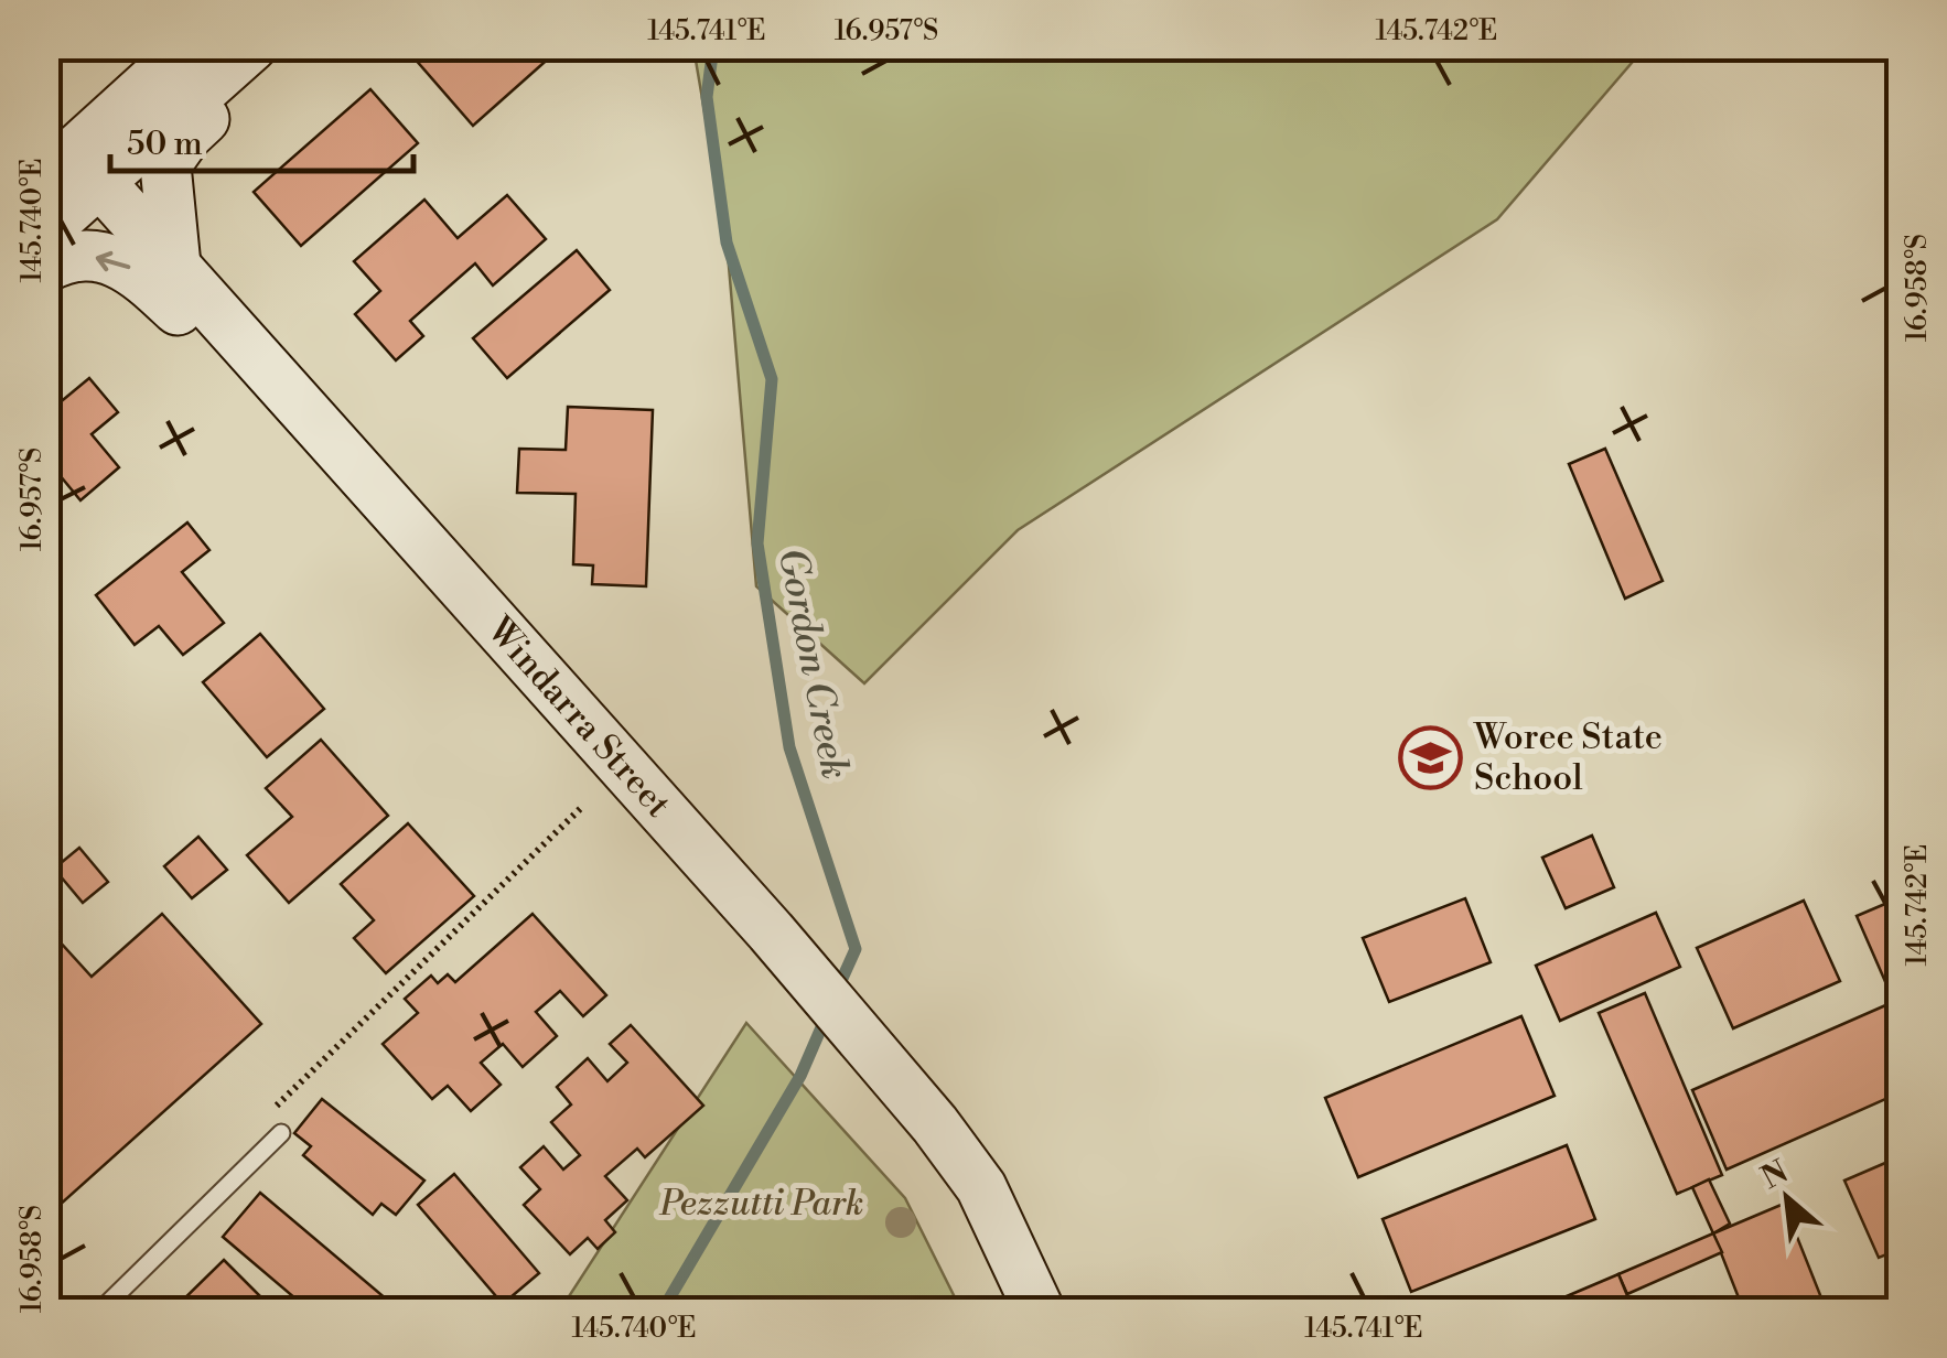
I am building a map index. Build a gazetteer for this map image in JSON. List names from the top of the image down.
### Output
{
  "streets": {
    "street": ["Windarra Street"]
  },
  "water": ["Gordon Creek"],
  "parks": ["Pezzutti Park"],
  "places": {
    "school or university": ["Woree State School"]
  },
  "scale_bar": "50 m",
  "north": "top left",
  "coordinates": [
    "145.741°E",
    "16.957°S",
    "145.742°E",
    "145.740°E",
    "16.958°S"
  ]
}
